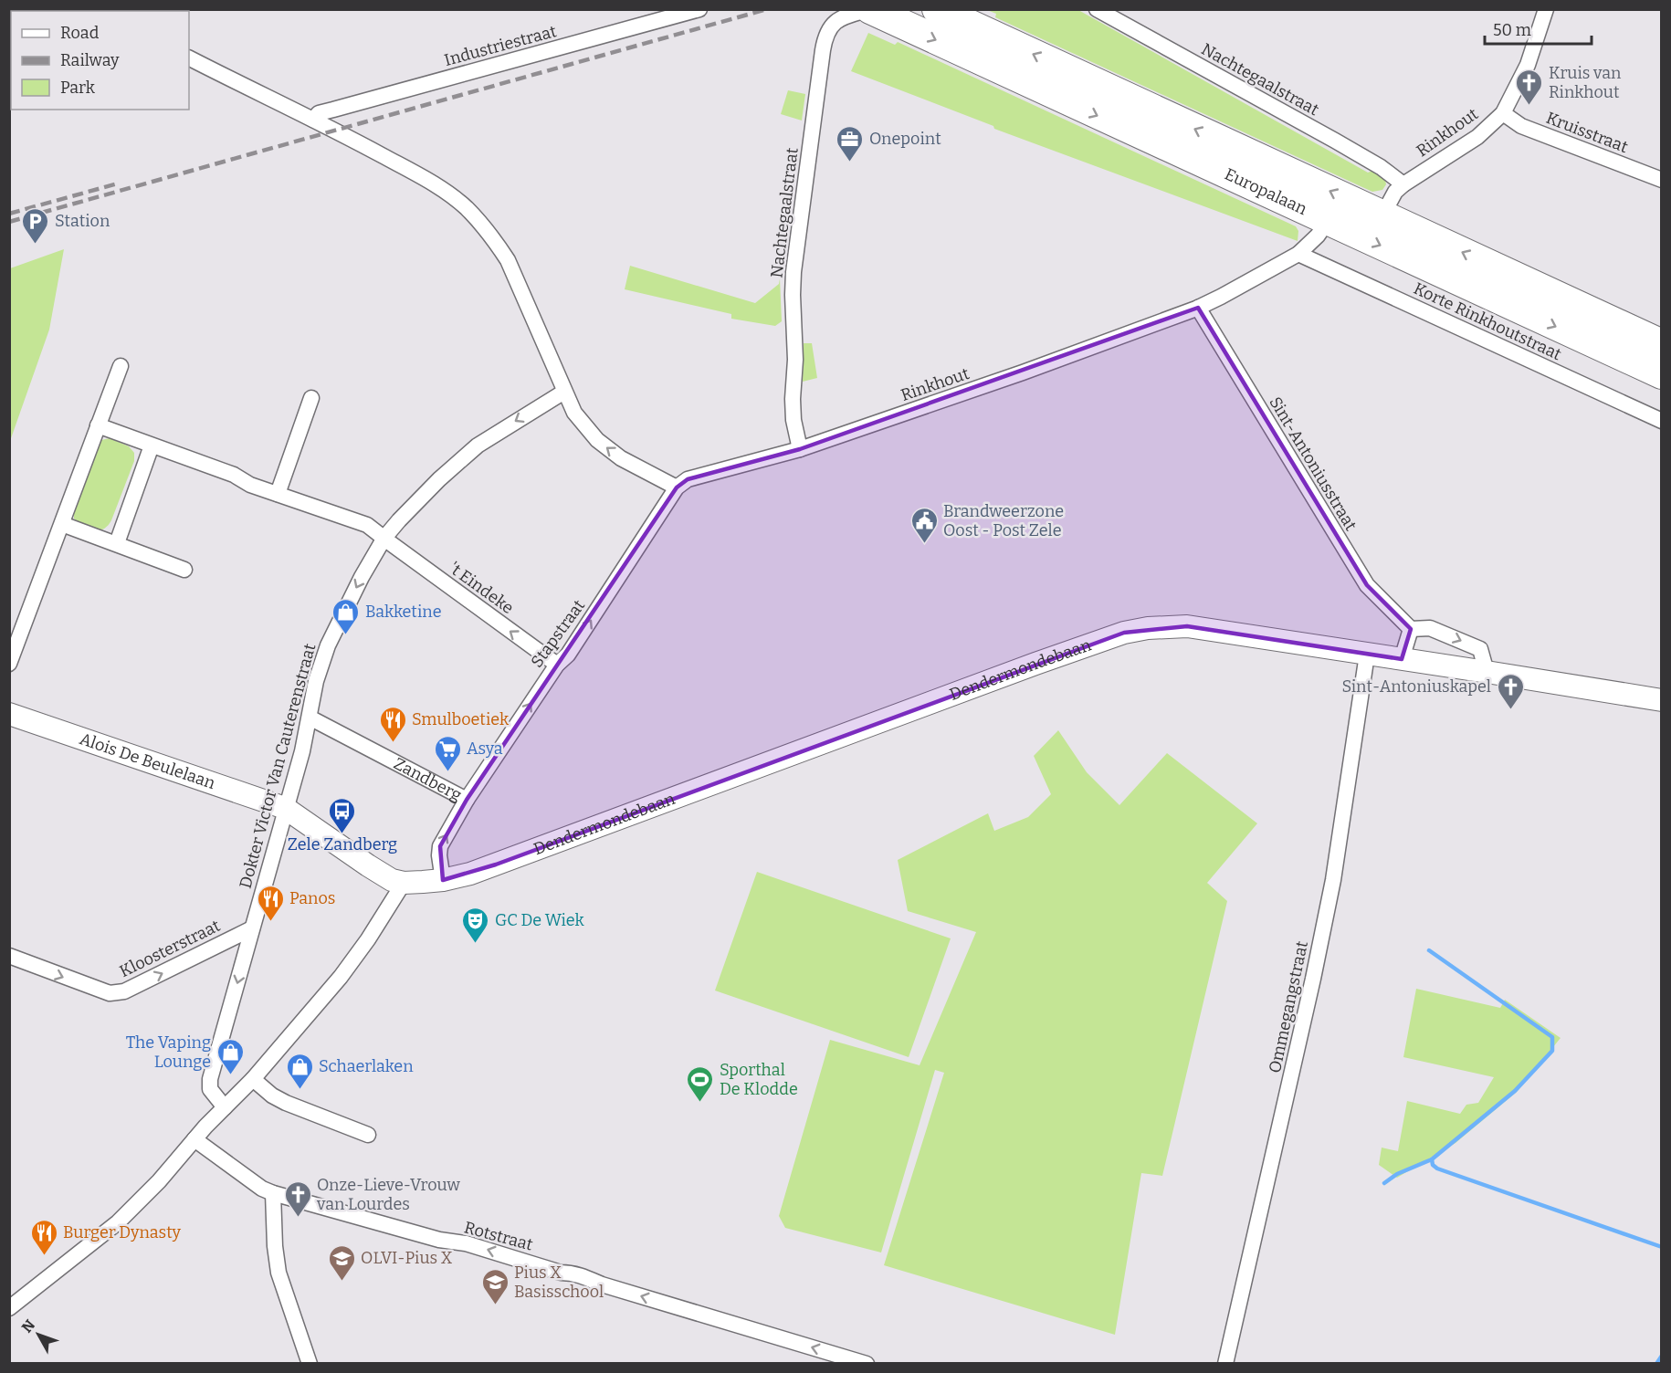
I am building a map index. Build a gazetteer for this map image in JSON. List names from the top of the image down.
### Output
{
  "streets": {
    "highway": ["Europalaan"],
    "street": [
      "Industriestraat",
      "Nachtegaalstraat",
      "Rinkhout",
      "Kruisstraat",
      "Korte Rinkhoutstraat",
      "Sint-Antoniusstraat",
      "'t Eindeke",
      "Stapstraat",
      "Dendermondebaan",
      "Alois De Beulelaan",
      "Dokter Victor Van Cauterenstraat",
      "Zandberg",
      "Kloosterstraat",
      "Ommegangstraat",
      "Rotstraat"
    ]
  },
  "crossings": [
    ["Nachtegaalstraat", "Rinkhout"],
    ["Nachtegaalstraat", "Europalaan"],
    ["Rinkhout", "Kruisstraat"],
    ["Rinkhout", "Europalaan"],
    ["Rinkhout", "Korte Rinkhoutstraat"],
    ["Rinkhout", "Sint-Antoniusstraat"],
    ["Rinkhout", "Stapstraat"],
    ["'t Eindeke", "Stapstraat"],
    ["'t Eindeke", "Dokter Victor Van Cauterenstraat"],
    ["Stapstraat", "Zandberg"],
    ["Dendermondebaan", "Zandberg"],
    ["Dendermondebaan", "Ommegangstraat"],
    ["Alois De Beulelaan", "Dokter Victor Van Cauterenstraat"],
    ["Dokter Victor Van Cauterenstraat", "Zandberg"],
    ["Dokter Victor Van Cauterenstraat", "Kloosterstraat"]
  ],
  "one_way": [
    "'t Eindeke",
    "Stapstraat",
    "Kloosterstraat",
    "Rotstraat"
  ],
  "places": {
    "church": ["Kruis van Rinkhout", "Sint-Antoniuskapel", "Onze-Lieve-Vrouw van Lourdes"],
    "office": ["Onepoint"],
    "parking": ["Station"],
    "public building": ["Brandweerzone Oost - Post Zele"],
    "shop": ["Bakketine", "The Vaping Lounge", "Schaerlaken"],
    "restaurant": ["Smulboetiek", "Panos", "Burger Dynasty"],
    "supermarket": ["Asya"],
    "bus stop": ["Zele Zandberg"],
    "theatre": ["GC De Wiek"],
    "sports": ["Sporthal De Klodde"],
    "school or university": ["OLVI-Pius X", "Pius X Basisschool"]
  },
  "legend": ["Road", "Railway", "Park"],
  "scale_bar": "50 m",
  "north": "top left"
}
